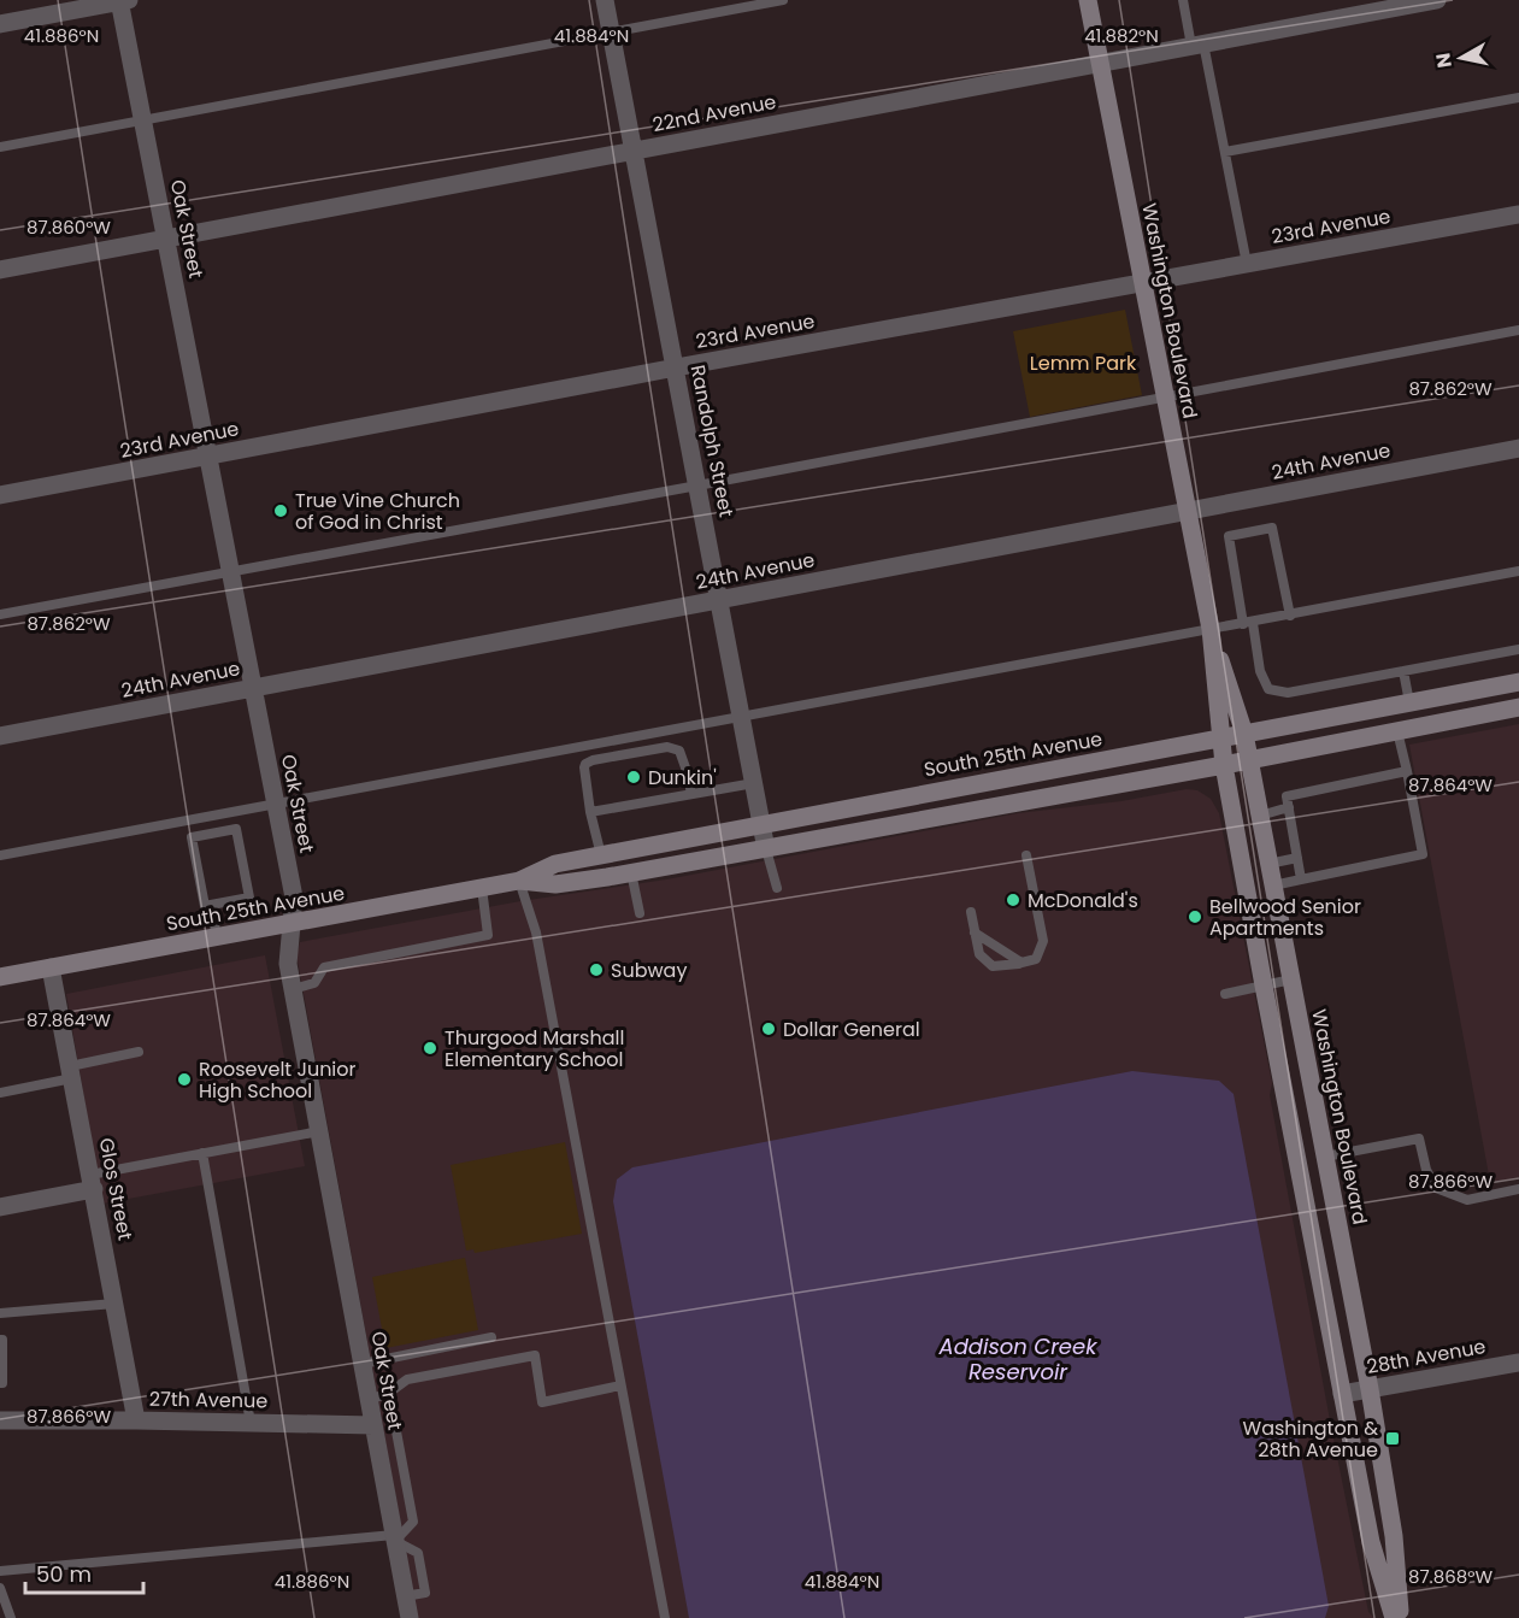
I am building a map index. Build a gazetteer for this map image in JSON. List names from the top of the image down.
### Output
{
  "streets": {
    "street": [
      "22nd Avenue",
      "23rd Avenue",
      "Oak Street",
      "Washington Boulevard",
      "Randolph Street",
      "24th Avenue",
      "South 25th Avenue",
      "Glos Street",
      "28th Avenue",
      "27th Avenue"
    ]
  },
  "crossings": [
    ["22nd Avenue", "Oak Street"],
    ["22nd Avenue", "Washington Boulevard"],
    ["22nd Avenue", "Randolph Street"],
    ["23rd Avenue", "Oak Street"],
    ["23rd Avenue", "Washington Boulevard"],
    ["23rd Avenue", "Randolph Street"],
    ["Oak Street", "24th Avenue"],
    ["Oak Street", "South 25th Avenue"],
    ["Oak Street", "27th Avenue"],
    ["Washington Boulevard", "24th Avenue"],
    ["Washington Boulevard", "South 25th Avenue"],
    ["Washington Boulevard", "28th Avenue"],
    ["Randolph Street", "24th Avenue"],
    ["Randolph Street", "South 25th Avenue"],
    ["South 25th Avenue", "Glos Street"],
    ["Glos Street", "27th Avenue"]
  ],
  "water": ["Addison Creek Reservoir"],
  "parks": ["Lemm Park"],
  "places": {
    "other": [
      "True Vine Church of God in Christ",
      "Dunkin'",
      "McDonald's",
      "Bellwood Senior Apartments",
      "Subway",
      "Dollar General",
      "Thurgood Marshall Elementary School",
      "Roosevelt Junior High School"
    ],
    "transit": ["Washington & 28th Avenue"]
  },
  "scale_bar": "50 m",
  "north": "left",
  "coordinates": [
    "41.886°N",
    "41.884°N",
    "41.882°N",
    "87.860°W",
    "87.862°W",
    "87.864°W",
    "87.866°W",
    "87.868°W"
  ]
}
